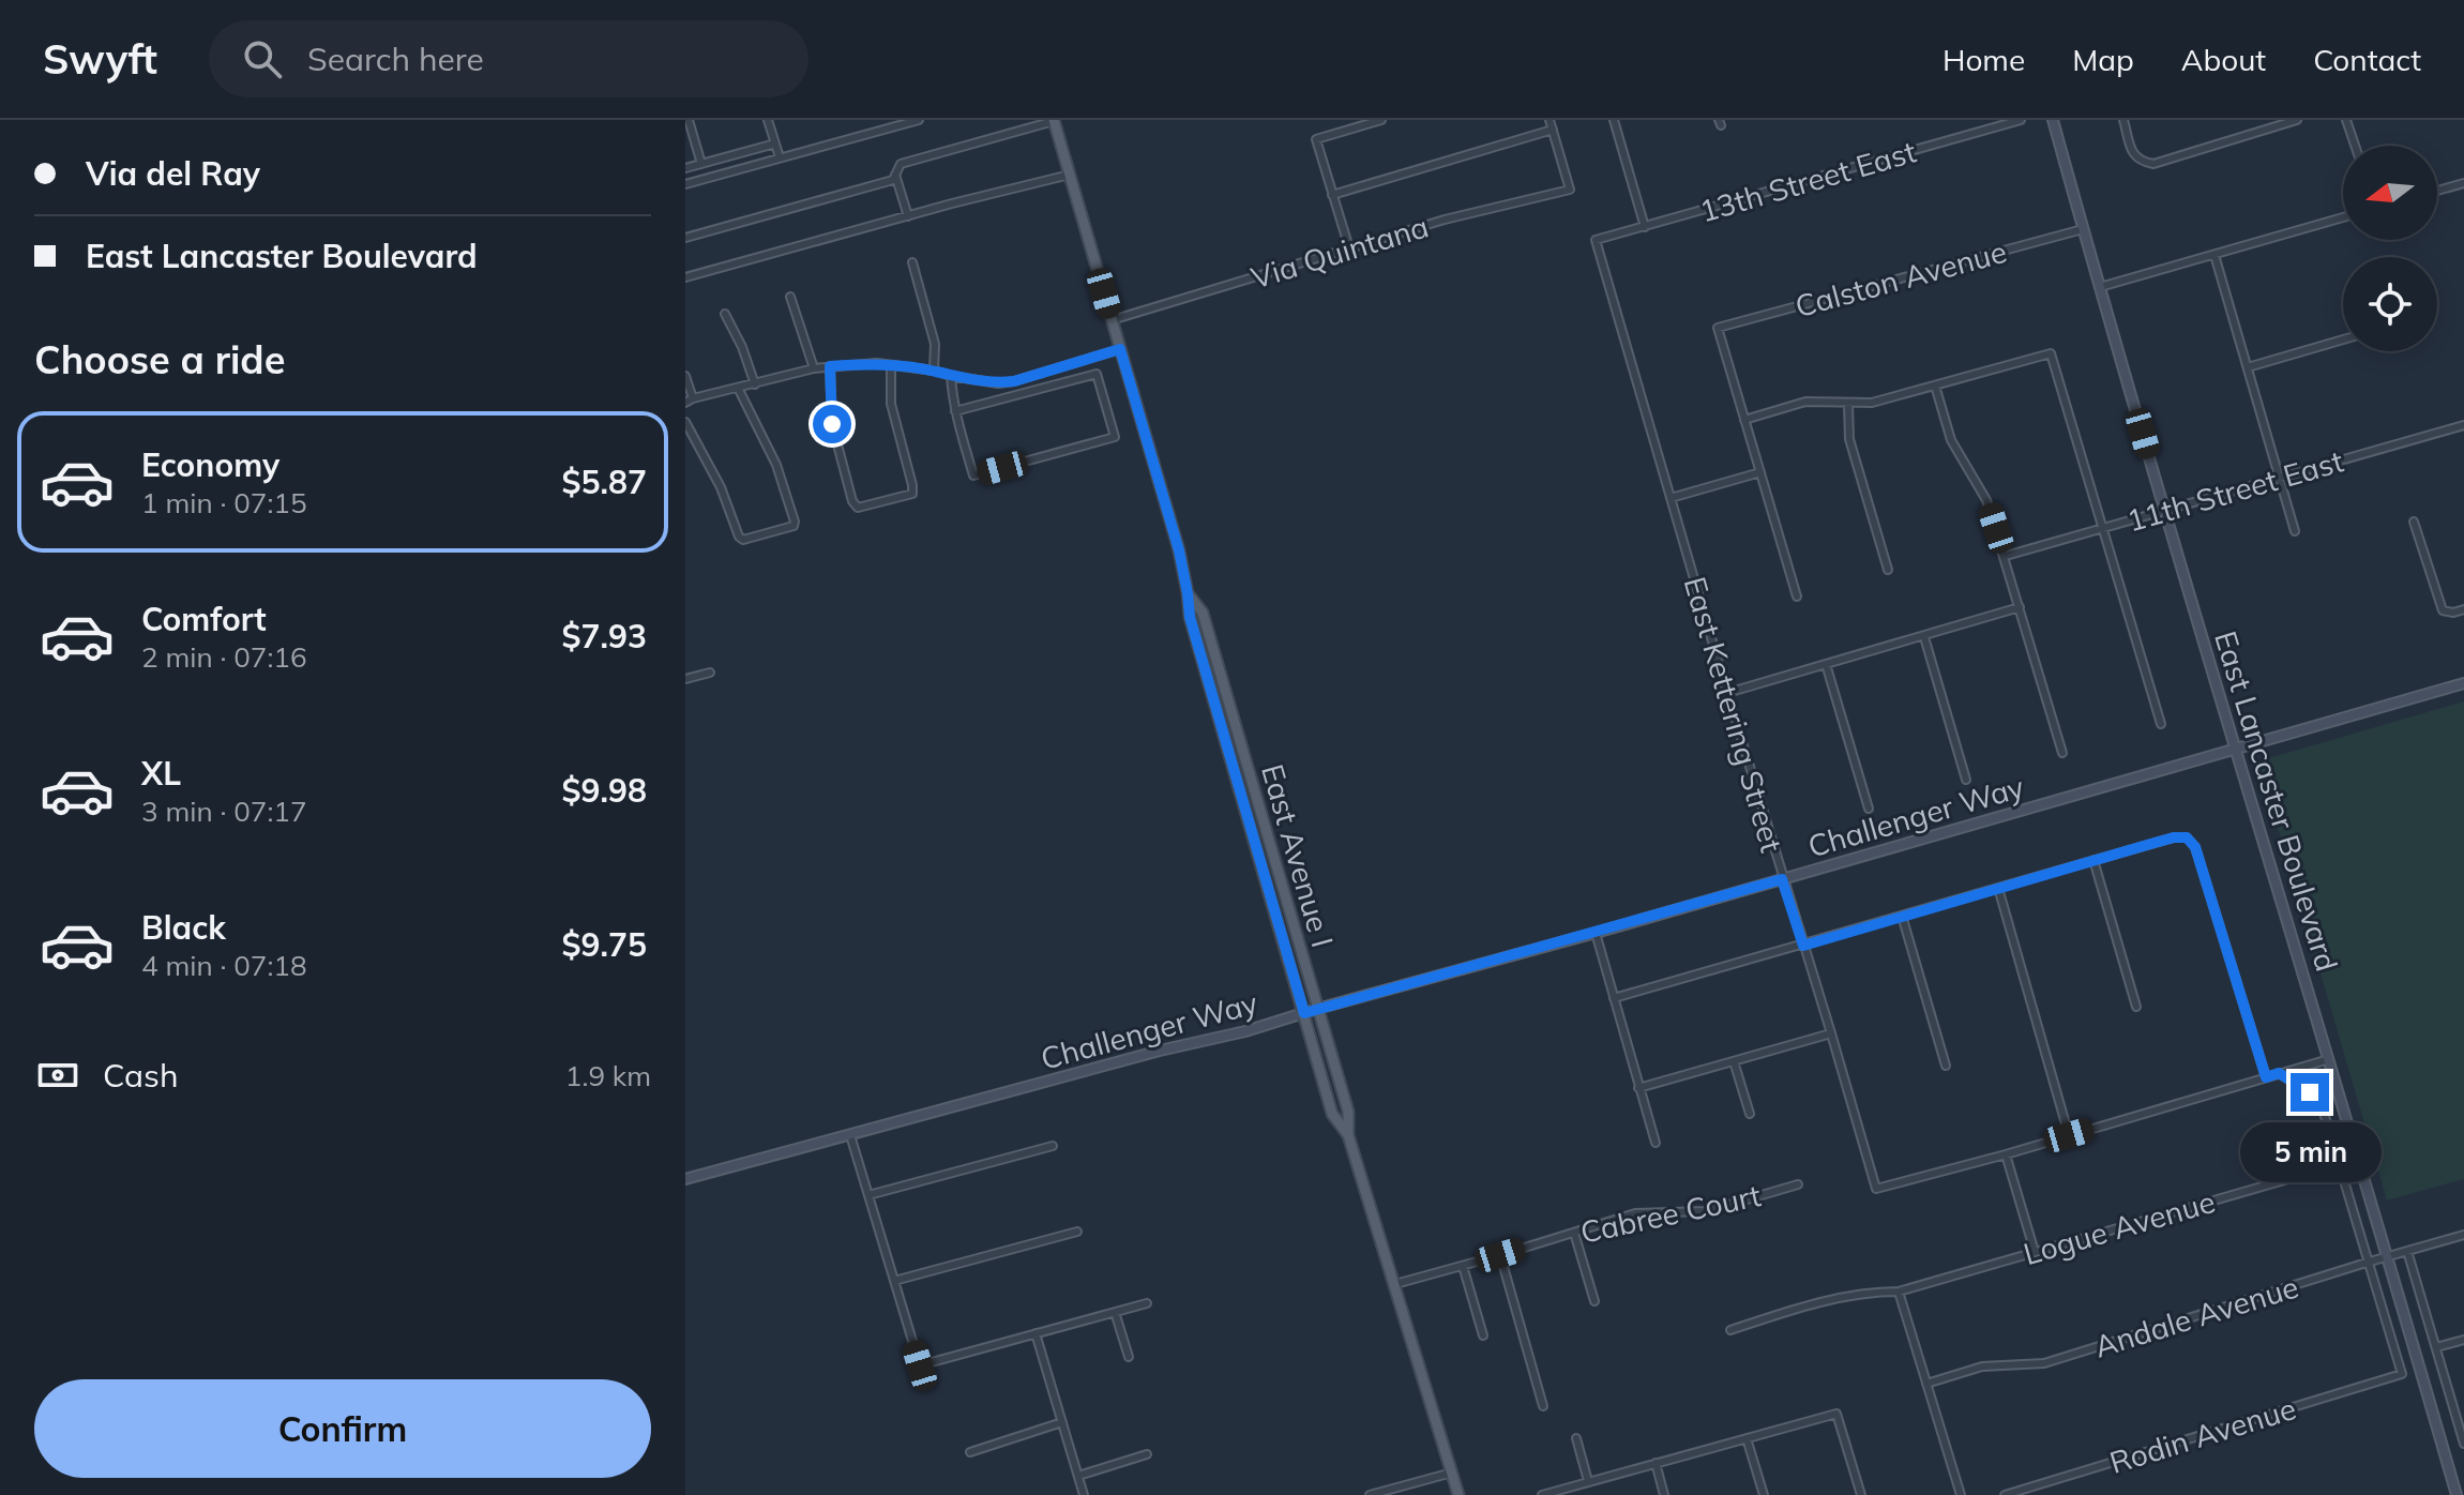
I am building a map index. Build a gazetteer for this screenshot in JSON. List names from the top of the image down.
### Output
{
  "streets": {
    "main road": ["East Lancaster Boulevard", "Challenger Way", "East Avenue I"],
    "street": [
      "13th Street East",
      "Via Quintana",
      "Calston Avenue",
      "11th Street East",
      "East Kettering Street",
      "Cabree Court",
      "Logue Avenue",
      "Andale Avenue",
      "Rodin Avenue"
    ]
  },
  "crossings": [
    ["13th Street East", "East Kettering Street"],
    ["Via Quintana", "East Avenue I"],
    ["Calston Avenue", "East Lancaster Boulevard"],
    ["11th Street East", "East Lancaster Boulevard"],
    ["East Kettering Street", "Challenger Way"],
    ["East Lancaster Boulevard", "Challenger Way"],
    ["East Lancaster Boulevard", "Andale Avenue"],
    ["Challenger Way", "East Avenue I"],
    ["East Avenue I", "Cabree Court"],
    ["Andale Avenue", "Rodin Avenue"]
  ],
  "north": "left",
  "page": {
    "header": "Swyft",
    "search": "Search here",
    "nav": [
      "Home",
      "Map",
      "About",
      "Contact"
    ],
    "banner": ["Via del Ray", "East Lancaster Boulevard"],
    "heading": "Choose a ride",
    "list": [
      {
        "name": "Economy",
        "note": "1 min · 07:15",
        "value": "$5.87"
      },
      {
        "name": "Comfort",
        "note": "2 min · 07:16",
        "value": "$7.93"
      },
      {
        "name": "XL",
        "note": "3 min · 07:17",
        "value": "$9.98"
      },
      {
        "name": "Black",
        "note": "4 min · 07:18",
        "value": "$9.75"
      }
    ],
    "pay": ["Cash", "1.9 km"],
    "bubble": "5 min",
    "buttons": "Confirm"
  }
}
